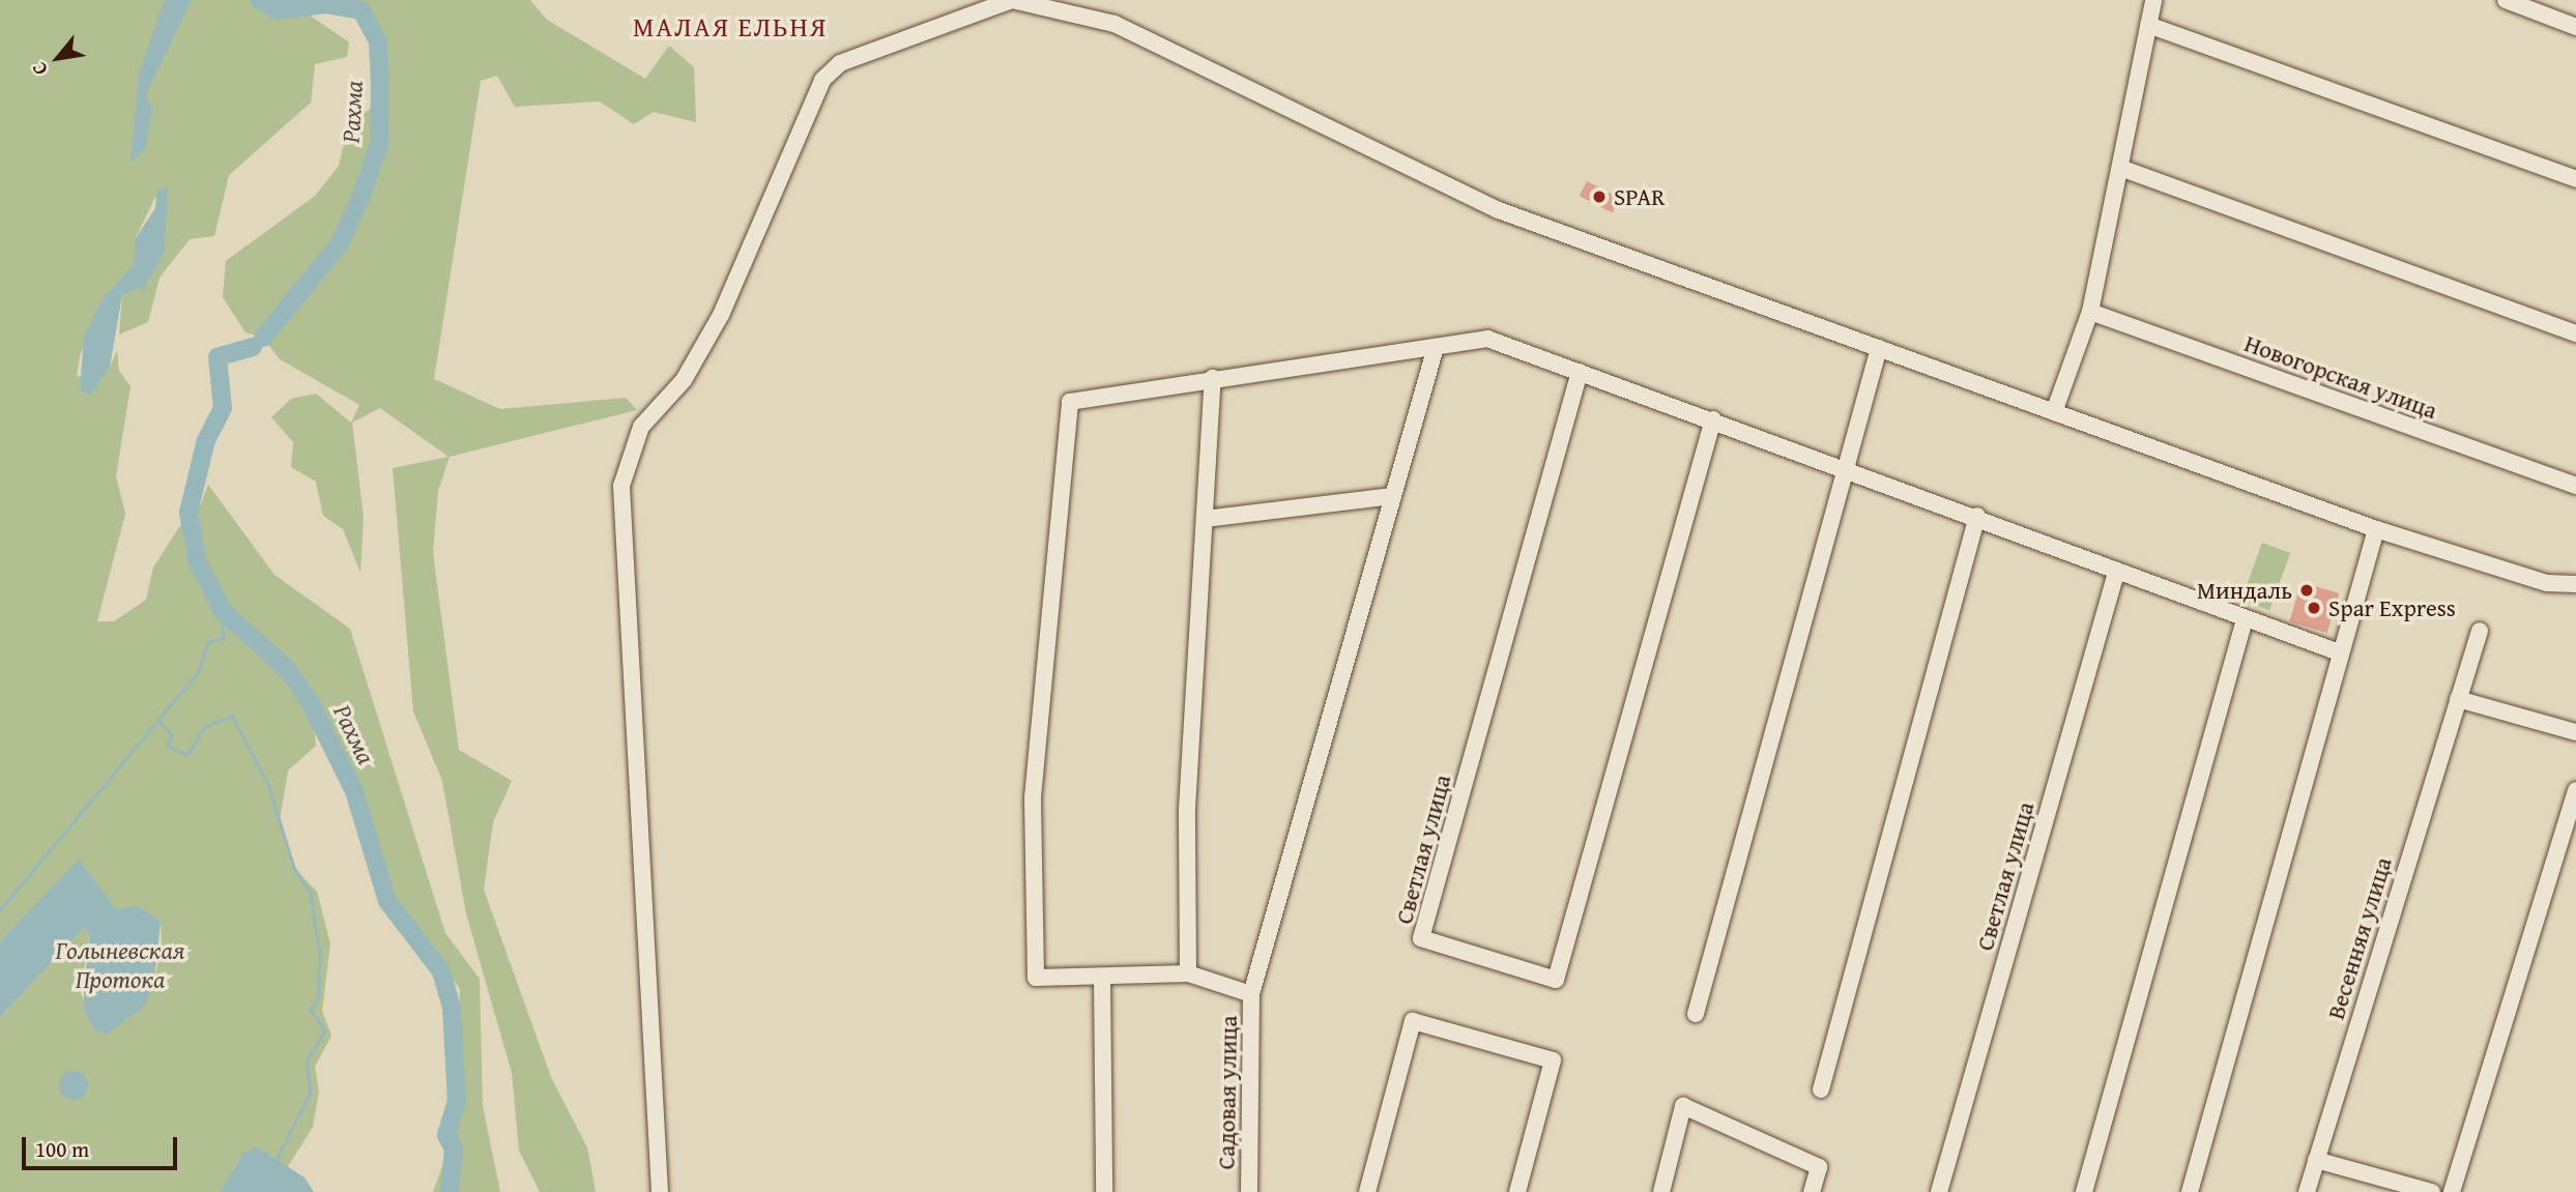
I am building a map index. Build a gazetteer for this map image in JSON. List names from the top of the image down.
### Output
{
  "streets": {
    "street": [
      "Новогорская улица",
      "Светлая улица",
      "Весенняя улица",
      "Садовая улица"
    ]
  },
  "districts": ["МАЛАЯ ЕЛЬНЯ"],
  "water": ["Рахма", "Голыневская Протока"],
  "places": ["SPAR", "Миндаль", "Spar Express"],
  "scale_bar": "100 m",
  "north": "bottom left"
}
